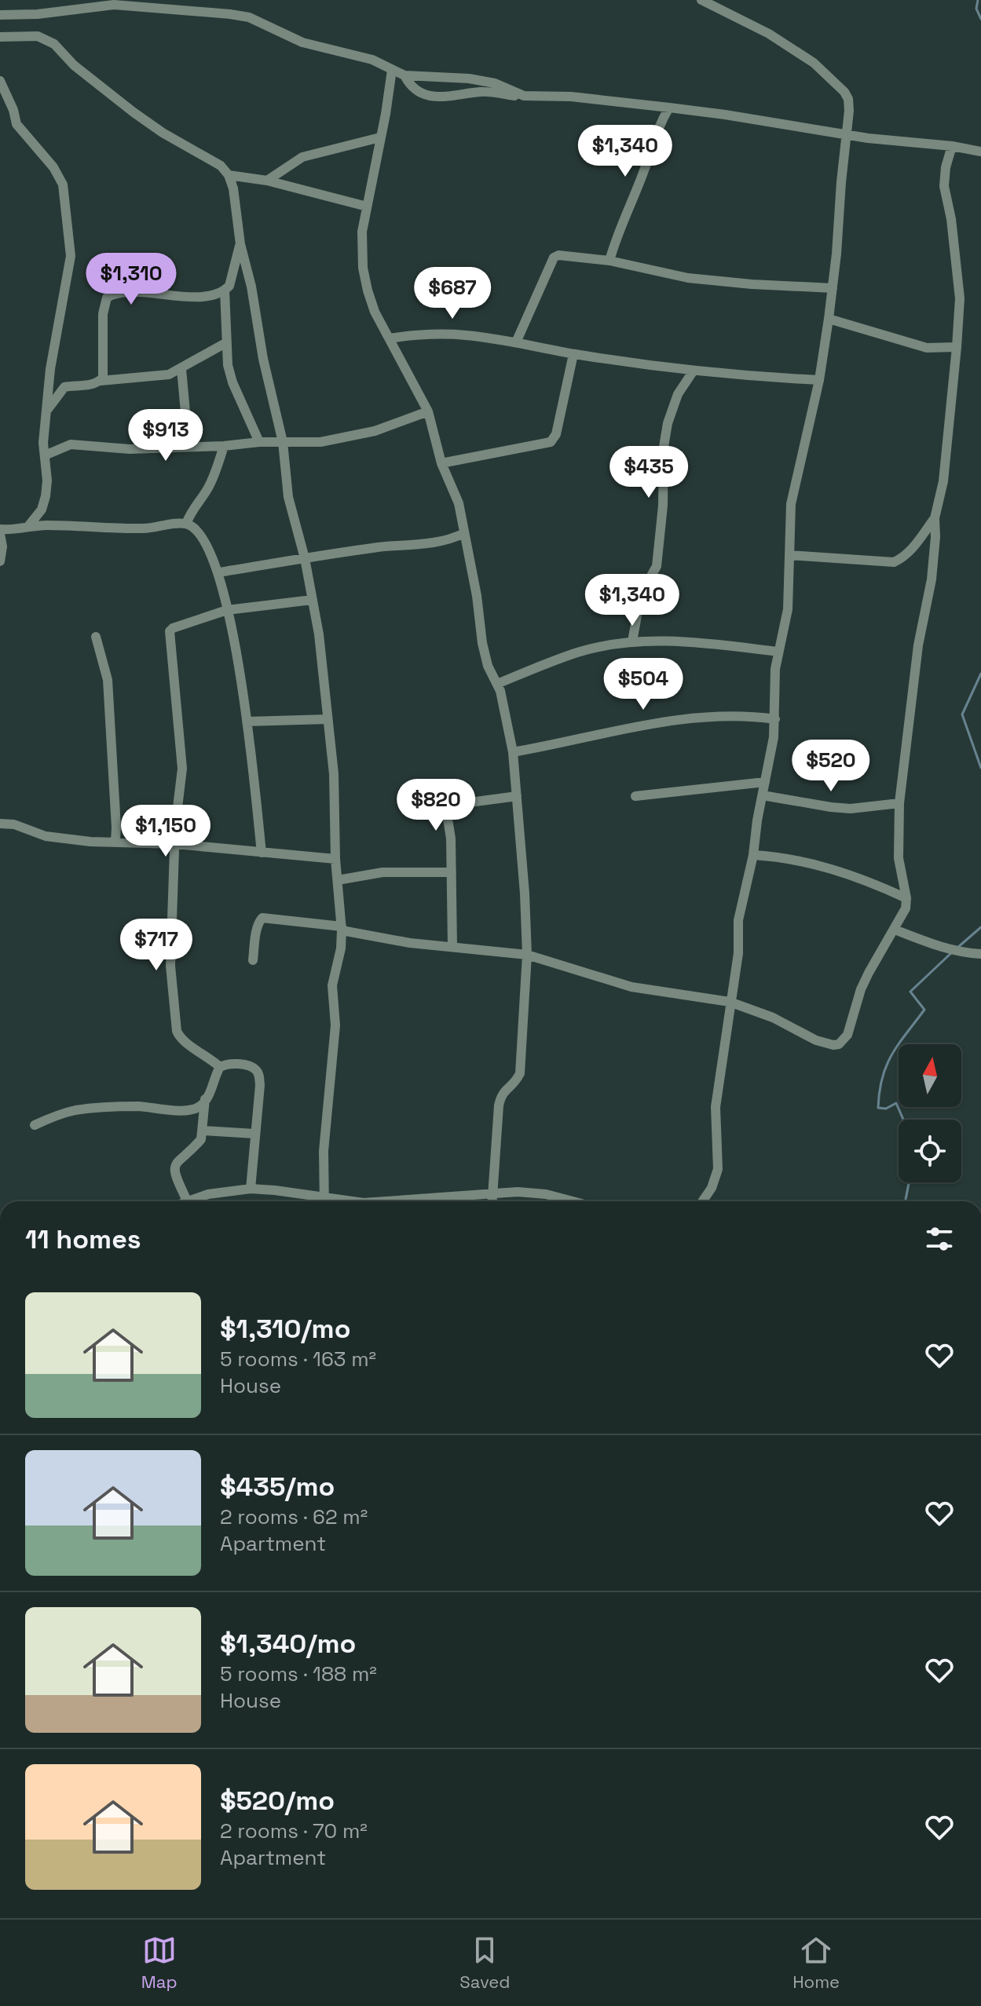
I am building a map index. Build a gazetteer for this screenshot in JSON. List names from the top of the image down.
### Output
{
  "north": "top",
  "page": {
    "price": [
      "$1,340",
      "$1,310",
      "$687",
      "$913",
      "$435",
      "$1,340",
      "$504",
      "$520",
      "$820",
      "$1,150",
      "$717"
    ],
    "heading": "11 homes",
    "list": [
      {
        "name": "$1,310/mo",
        "note": "5 rooms · 163 m² · House"
      },
      {
        "name": "$435/mo",
        "note": "2 rooms · 62 m² · Apartment"
      },
      {
        "name": "$1,340/mo",
        "note": "5 rooms · 188 m² · House"
      },
      {
        "name": "$520/mo",
        "note": "2 rooms · 70 m² · Apartment"
      }
    ],
    "tabs": ["Map", "Saved", "Home"]
  }
}
